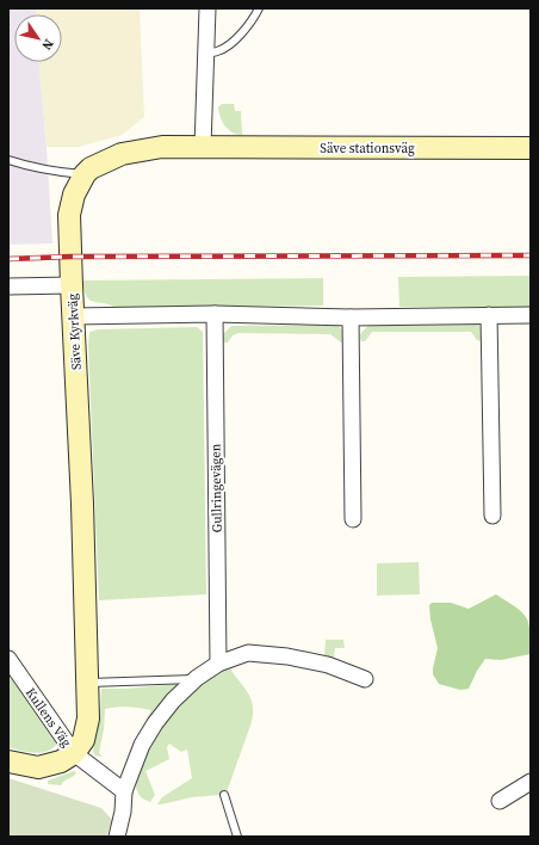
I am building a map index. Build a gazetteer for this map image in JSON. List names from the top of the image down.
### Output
{
  "streets": {
    "street": [
      "Säve stationsväg",
      "Säve Kyrkväg",
      "Gullringevägen",
      "Kullens Väg"
    ]
  },
  "crossings": [
    ["Säve Kyrkväg", "Kullens Väg"]
  ],
  "north": "bottom right"
}
